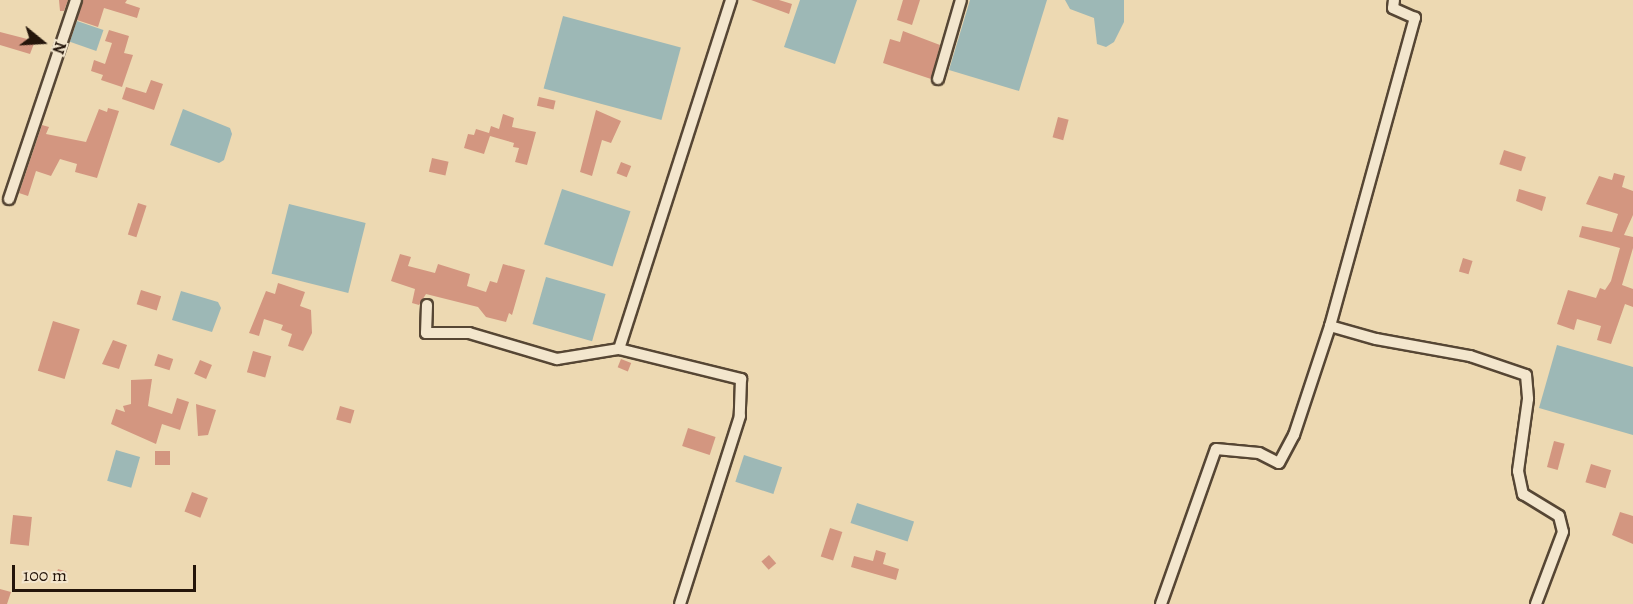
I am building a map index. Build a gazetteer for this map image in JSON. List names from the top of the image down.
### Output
{
  "scale_bar": "100 m",
  "north": "right"
}
